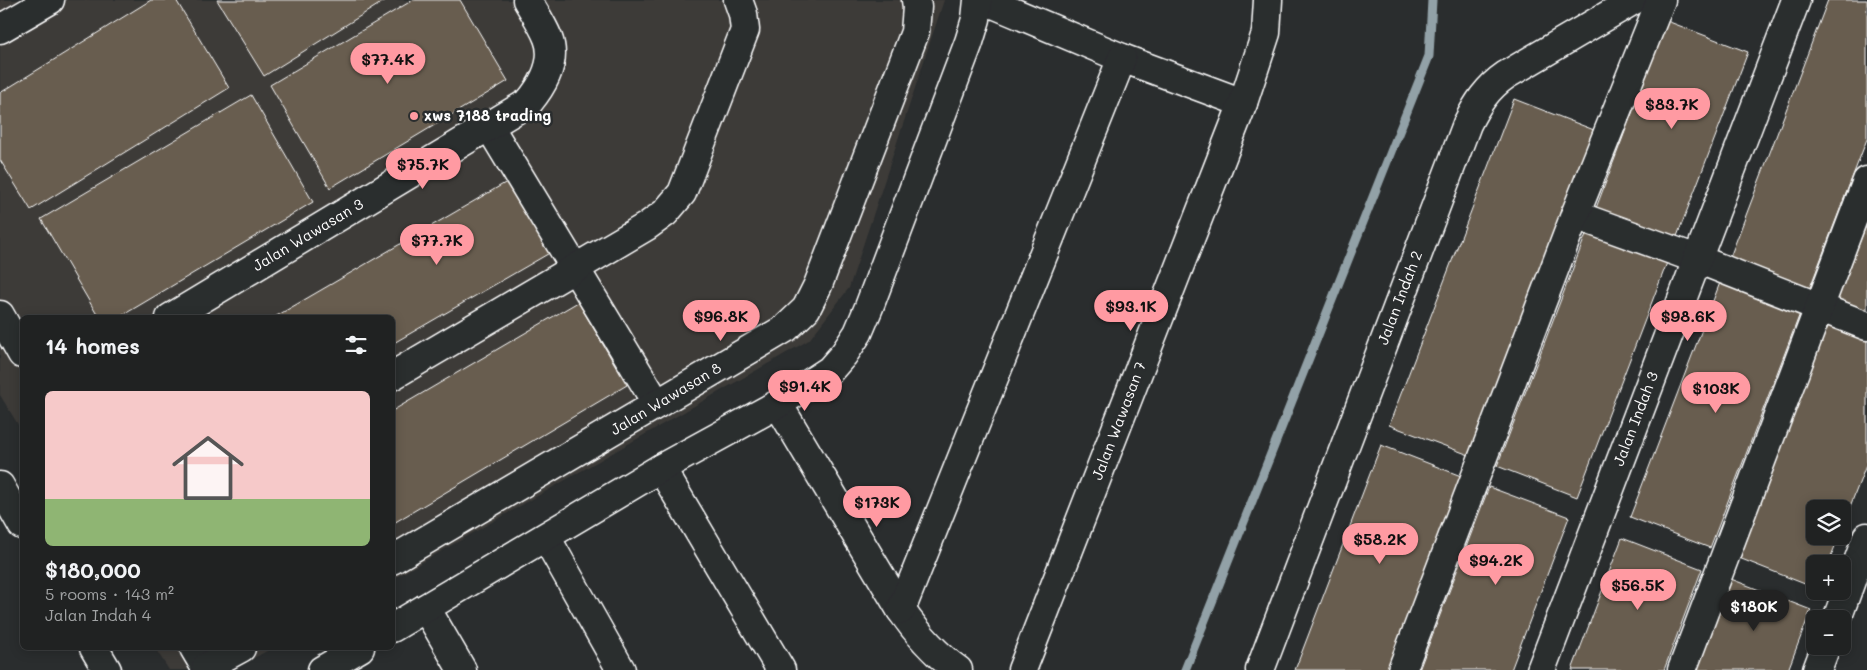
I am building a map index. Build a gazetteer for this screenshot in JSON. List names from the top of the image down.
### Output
{
  "streets": {
    "street": [
      "Jalan Wawasan 3",
      "Jalan Indah 2",
      "Jalan Wawasan 8",
      "Jalan Indah 3",
      "Jalan Wawasan 7"
    ]
  },
  "places": ["xws 7188 trading"],
  "page": {
    "price": [
      "$77.4K",
      "$83.7K",
      "$75.7K",
      "$77.7K",
      "$93.1K",
      "$96.8K",
      "$98.6K",
      "$91.4K",
      "$103K",
      "$173K",
      "$58.2K",
      "$94.2K",
      "$56.5K",
      "$180K"
    ],
    "heading": "14 homes",
    "list": [
      {
        "name": "$180,000",
        "note": "5 rooms · 143 m² · Jalan Indah 4"
      }
    ],
    "map_buttons": ["+", "−"]
  }
}
